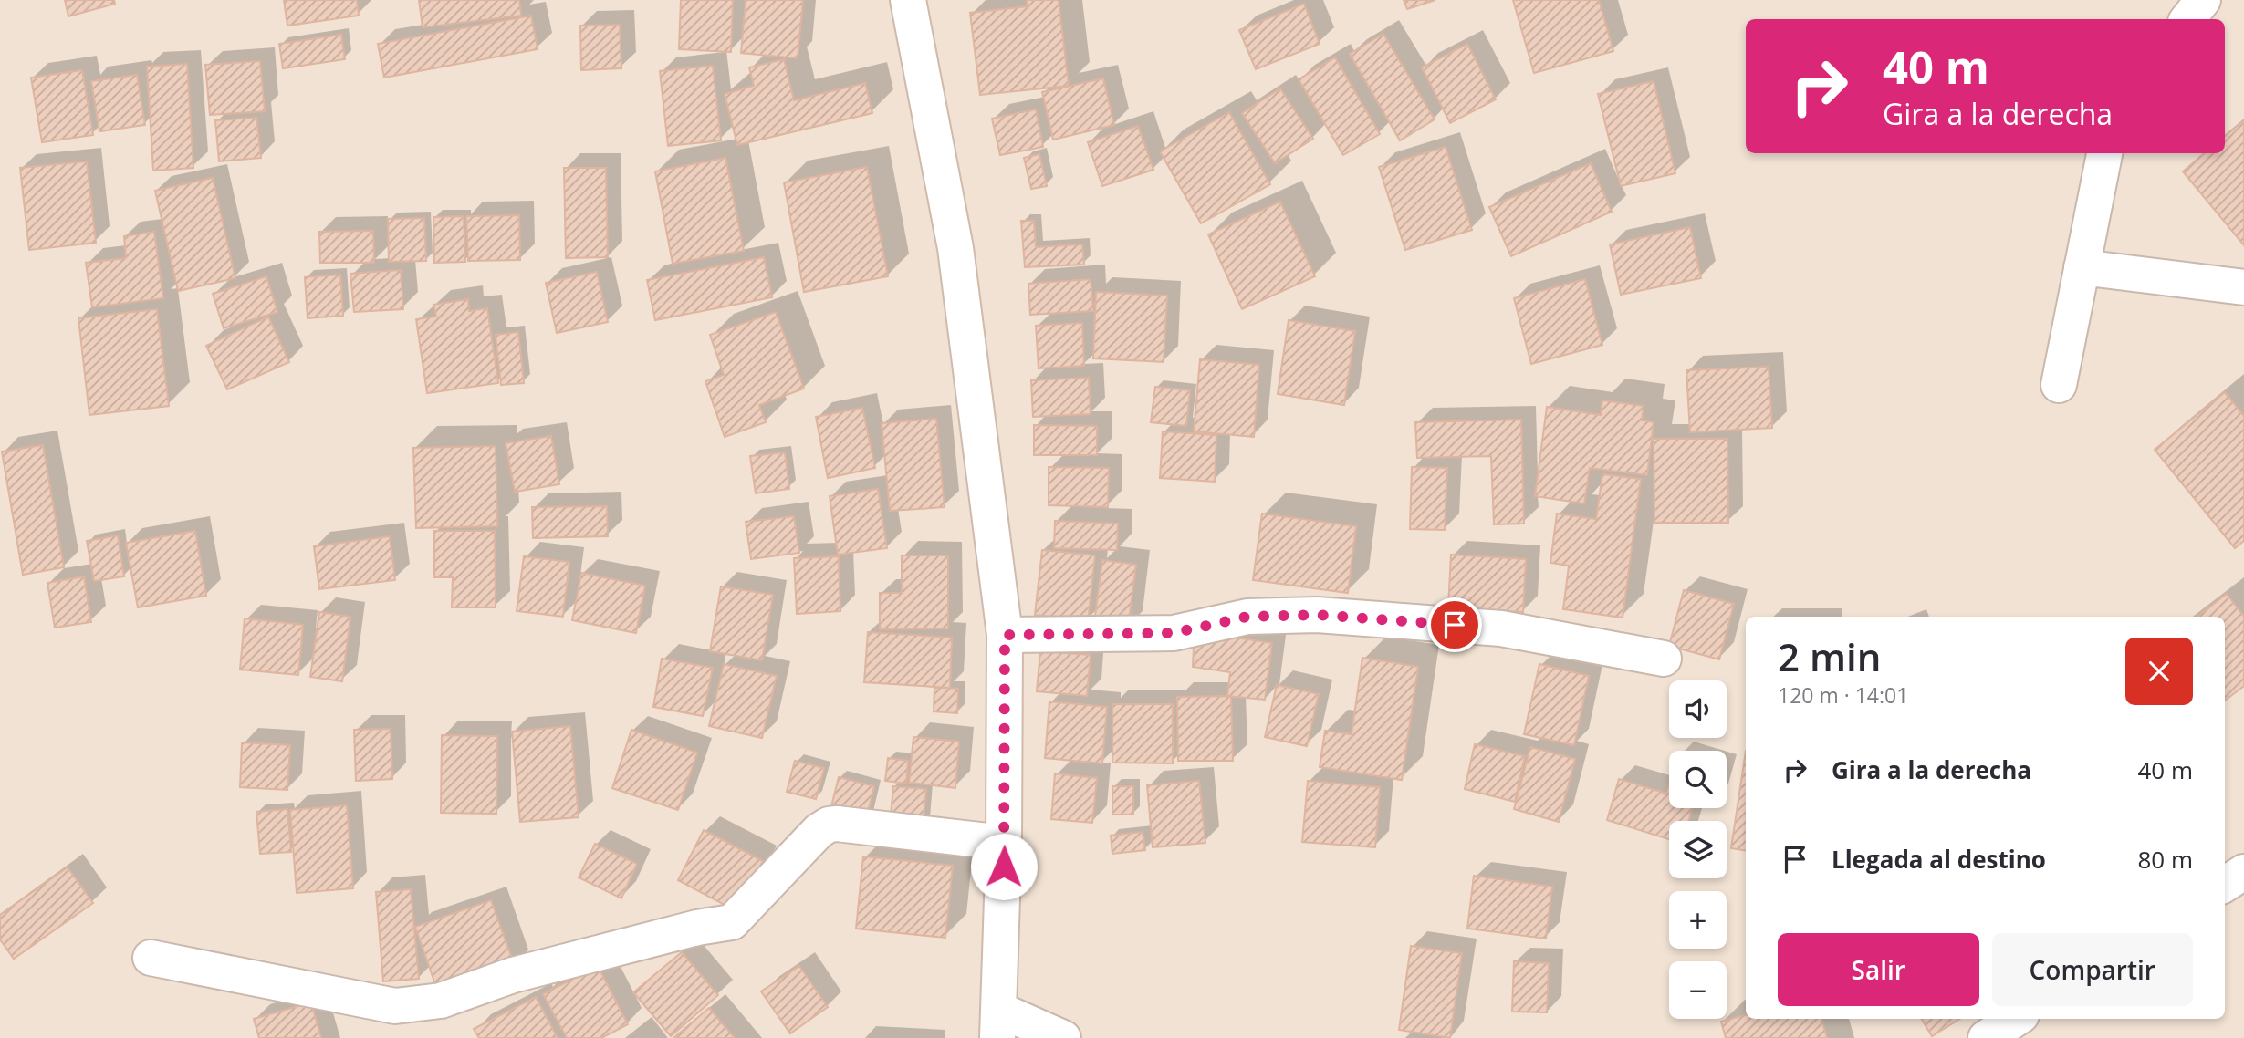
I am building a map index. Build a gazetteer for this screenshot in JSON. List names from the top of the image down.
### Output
{
  "page": {
    "turn": ["40 m", "Gira a la derecha"],
    "heading": ["2 min", "120 m · 14:01"],
    "map_buttons": ["+", "−"],
    "list": [
      {
        "name": "Gira a la derecha",
        "value": "40 m"
      },
      {
        "name": "Llegada al destino",
        "value": "80 m"
      }
    ],
    "buttons": ["Salir", "Compartir"]
  }
}
